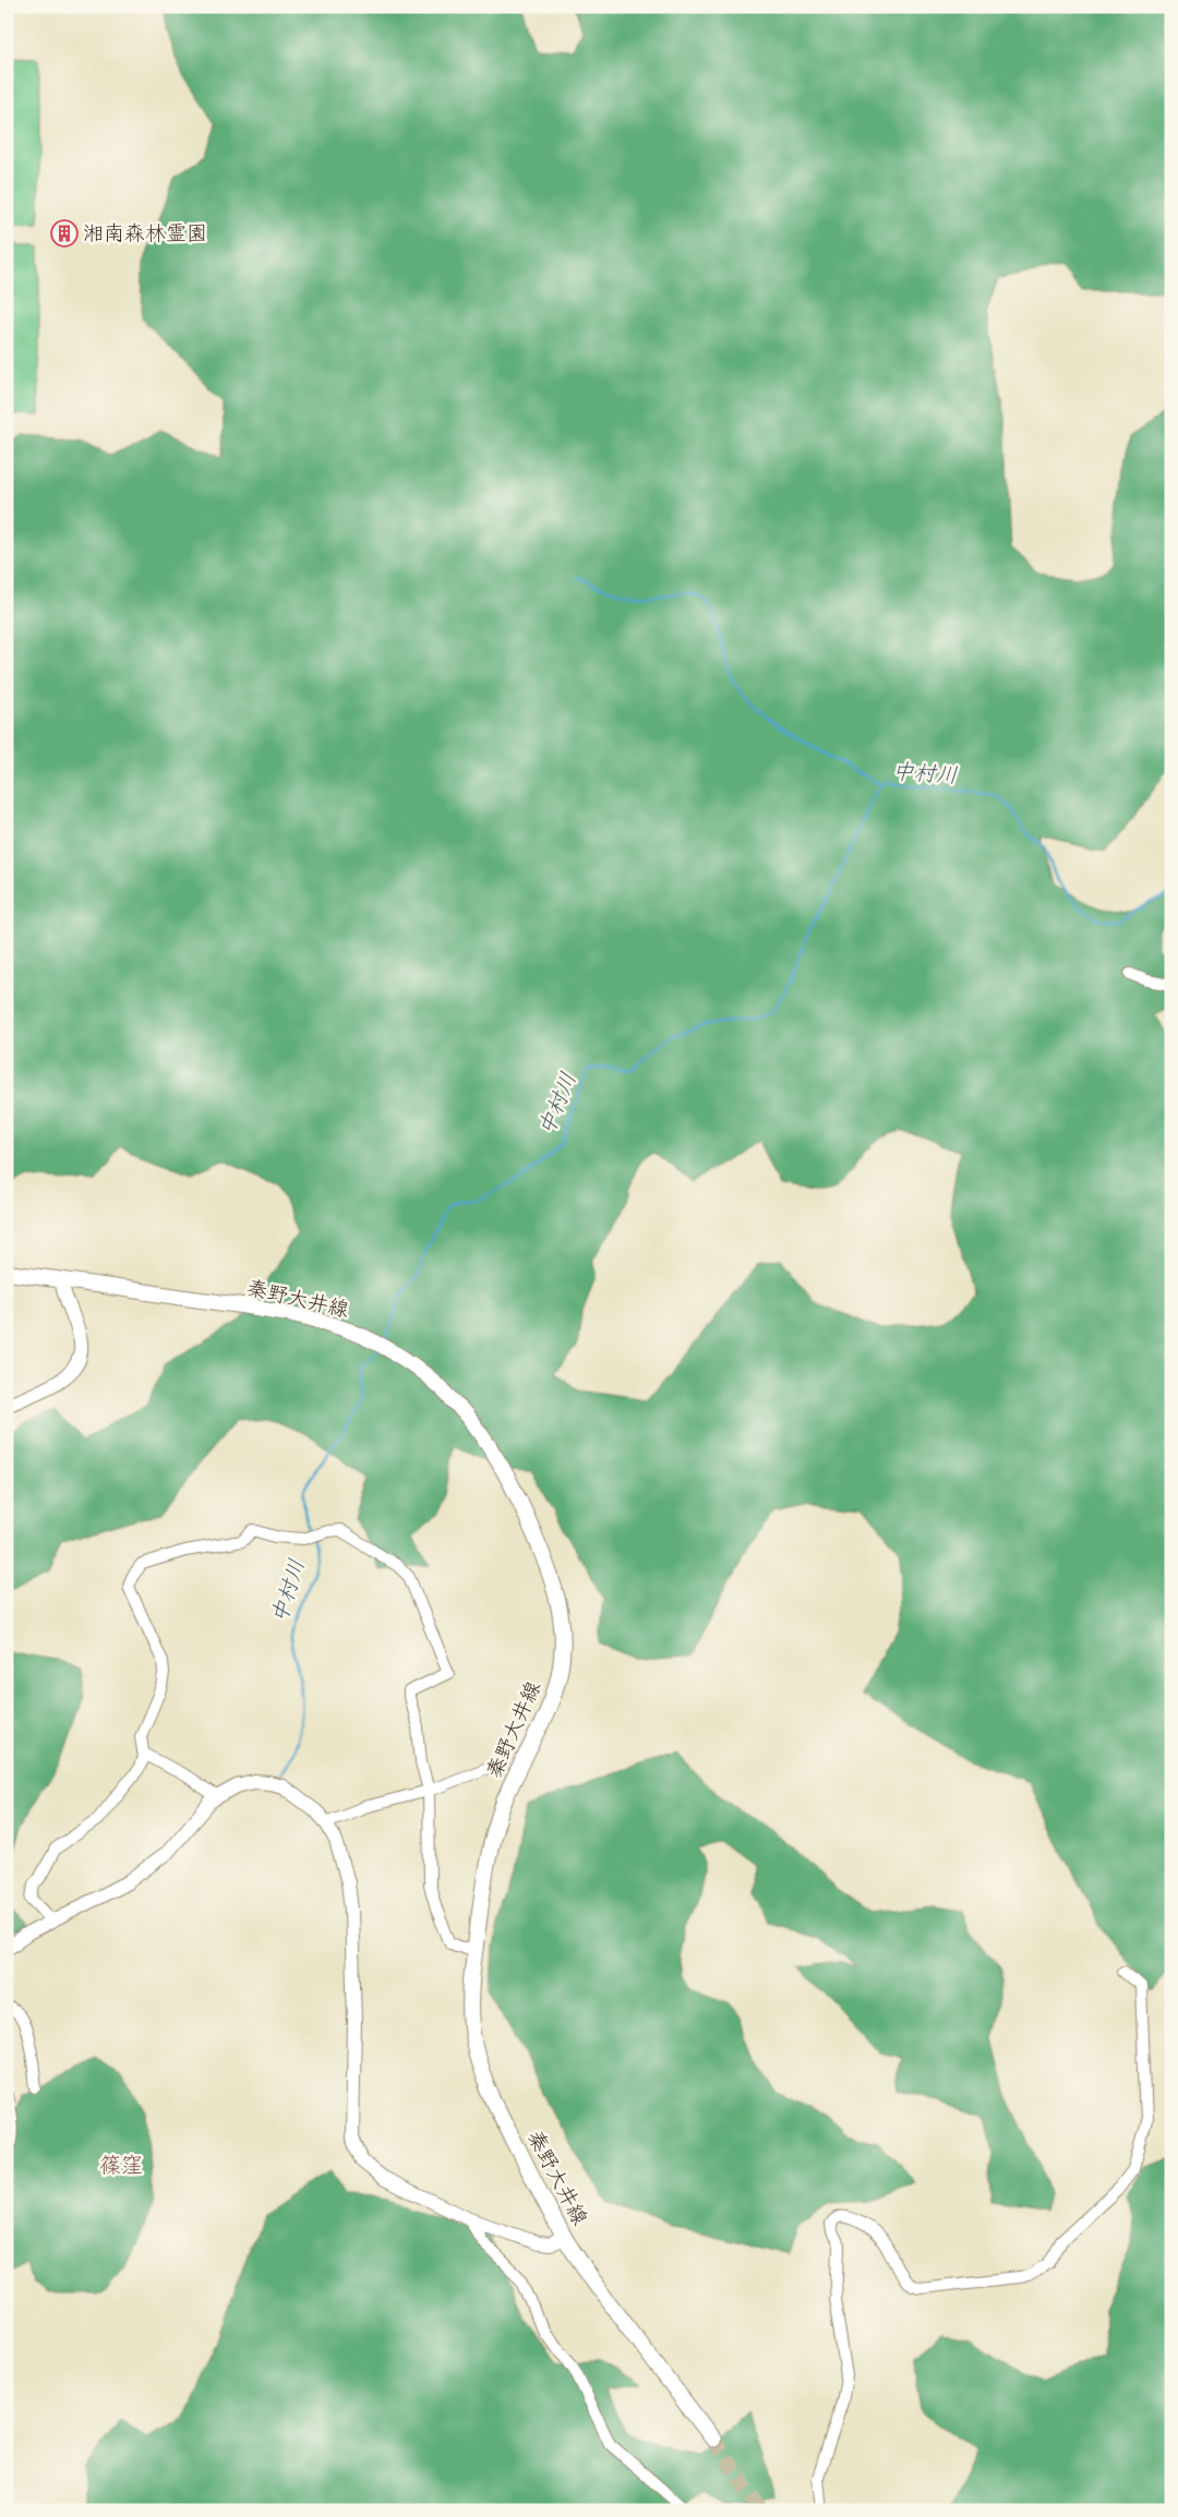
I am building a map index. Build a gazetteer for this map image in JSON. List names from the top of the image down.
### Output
{
  "streets": {
    "main road": ["秦野大井線"]
  },
  "districts": ["篠窪"],
  "water": ["中村川"],
  "places": {
    "building": ["湘南森林霊園"]
  }
}
